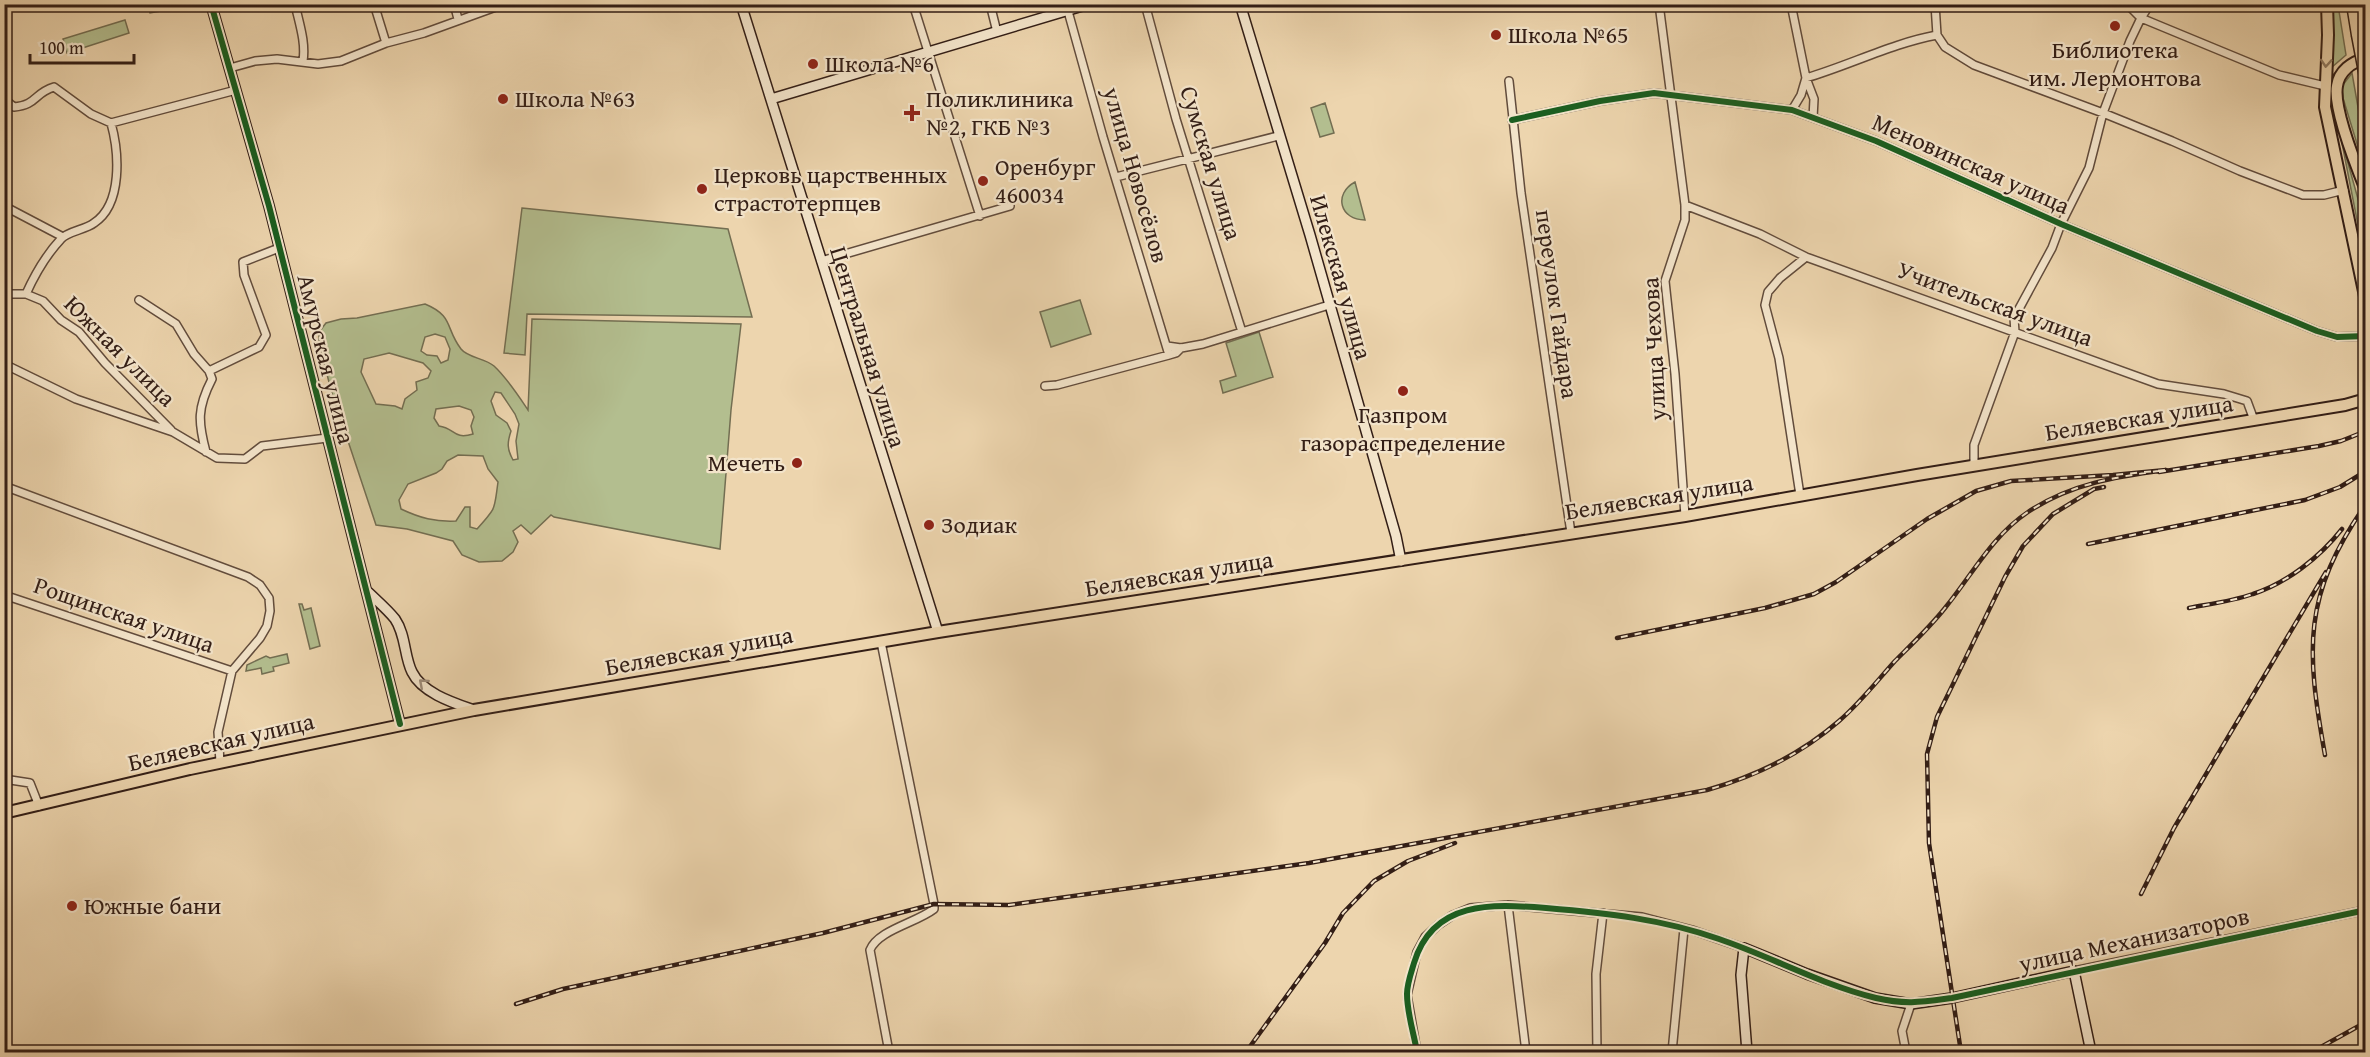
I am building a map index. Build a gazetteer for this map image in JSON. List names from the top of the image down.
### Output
{
  "streets": {
    "main road": ["Беляевская улица"],
    "street": [
      "Сумская улица",
      "Меновинская улица",
      "улица Новосёлов",
      "Илекская улица",
      "переулок Гайдара",
      "Учительская улица",
      "Центральная улица",
      "улица Чехова",
      "Южная улица",
      "Амурская улица",
      "Рощинская улица",
      "улица Механизаторов"
    ]
  },
  "crossings": [
    ["Меновинская улица", "переулок Гайдара"],
    ["Меновинская улица", "улица Чехова"],
    ["Илекская улица", "Беляевская улица"],
    ["переулок Гайдара", "Беляевская улица"],
    ["Учительская улица", "улица Чехова"],
    ["Учительская улица", "Беляевская улица"],
    ["Центральная улица", "Беляевская улица"],
    ["улица Чехова", "Беляевская улица"],
    ["Южная улица", "Амурская улица"],
    ["Амурская улица", "Беляевская улица"]
  ],
  "places": {
    "other": [
      "Библиотека им. Лермонтова",
      "Школа №65",
      "Школа №6",
      "Школа №63",
      "Оренбург 460034",
      "Церковь царственных страстотерпцев",
      "Газпром газораспределение",
      "Мечеть",
      "Зодиак",
      "Южные бани"
    ],
    "health": ["Поликлиника №2, ГКБ №3"]
  },
  "scale_bar": "100 m"
}
